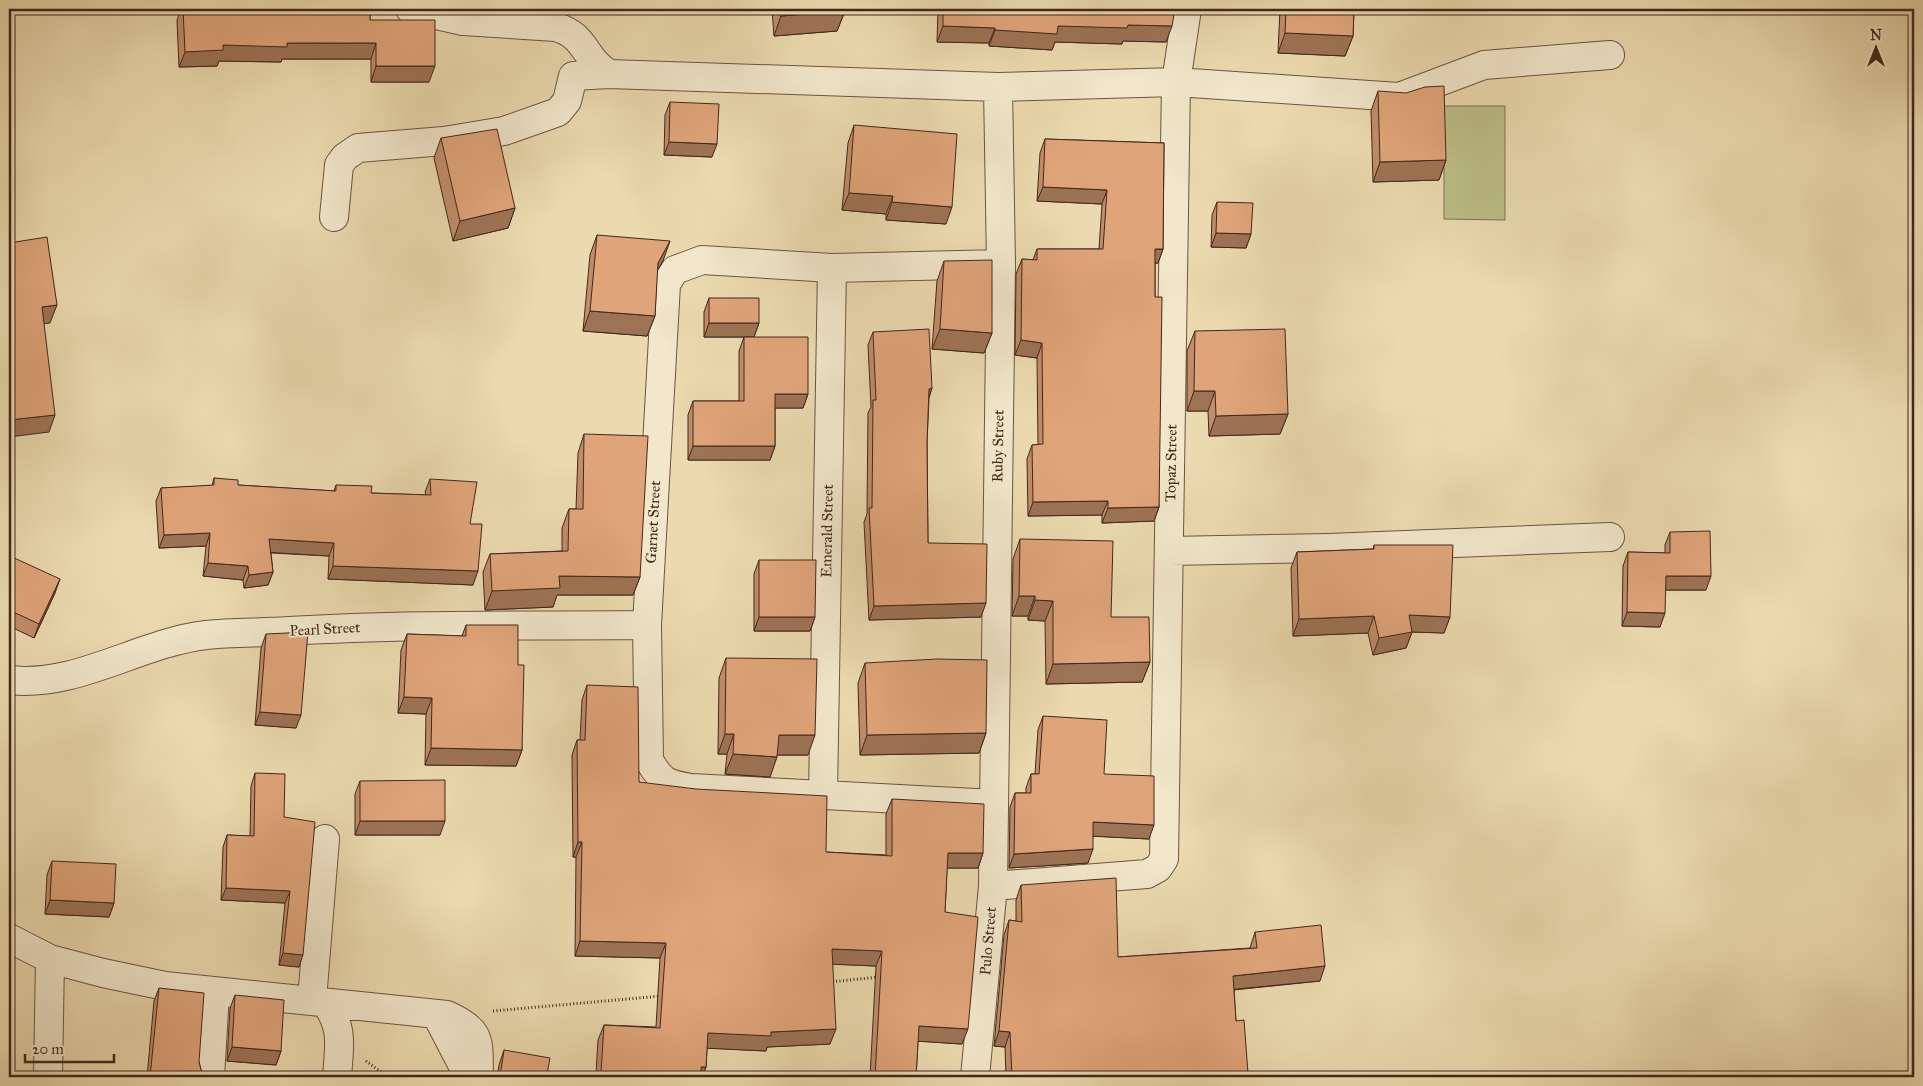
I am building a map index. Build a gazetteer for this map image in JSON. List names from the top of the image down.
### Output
{
  "streets": {
    "street": [
      "Ruby Street",
      "Topaz Street",
      "Garnet Street",
      "Emerald Street",
      "Pearl Street",
      "Pulo Street"
    ]
  },
  "crossings": [
    ["Ruby Street", "Pulo Street"],
    ["Topaz Street", "Pulo Street"],
    ["Garnet Street", "Emerald Street"],
    ["Garnet Street", "Pearl Street"]
  ],
  "scale_bar": "20 m",
  "north": "top"
}
